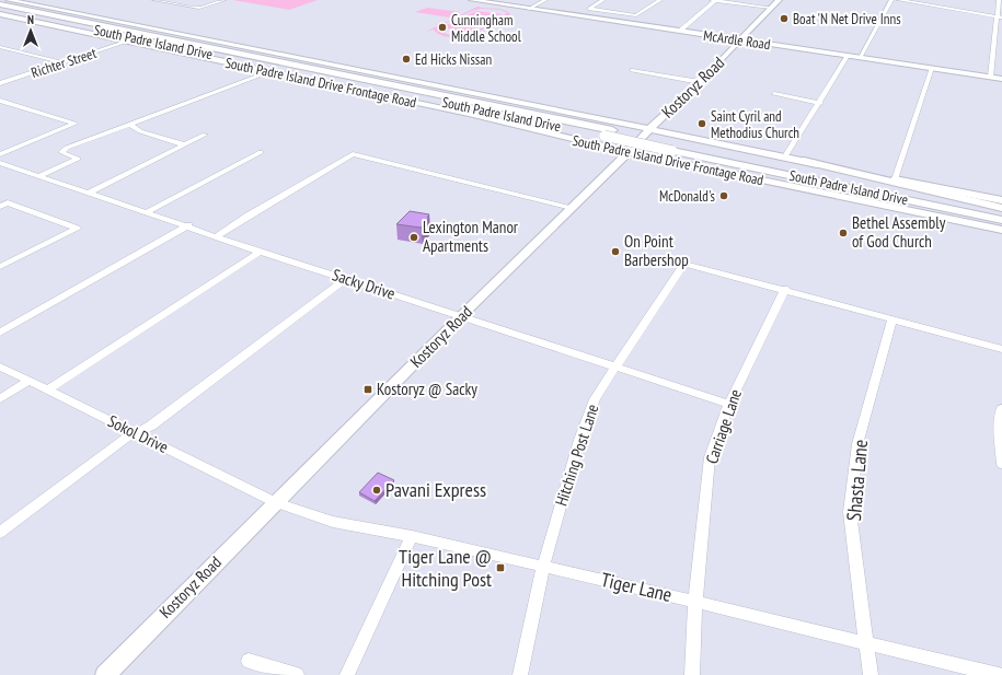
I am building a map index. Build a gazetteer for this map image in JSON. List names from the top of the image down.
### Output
{
  "streets": {
    "highway": ["South Padre Island Drive"],
    "main road": ["McArdle Road", "South Padre Island Drive Frontage Road", "Kostoryz Road"],
    "street": [
      "Richter Street",
      "Sacky Drive",
      "Carriage Lane",
      "Sokol Drive",
      "Hitching Post Lane",
      "Shasta Lane",
      "Tiger Lane"
    ]
  },
  "crossings": [
    ["McArdle Road", "Kostoryz Road"],
    ["South Padre Island Drive", "South Padre Island Drive Frontage Road"],
    ["Richter Street", "South Padre Island Drive Frontage Road"],
    ["South Padre Island Drive Frontage Road", "Kostoryz Road"],
    ["Kostoryz Road", "Sacky Drive"],
    ["Kostoryz Road", "Sokol Drive"],
    ["Kostoryz Road", "Tiger Lane"],
    ["Sacky Drive", "Carriage Lane"],
    ["Sacky Drive", "Hitching Post Lane"],
    ["Carriage Lane", "Hitching Post Lane"],
    ["Carriage Lane", "Tiger Lane"],
    ["Sokol Drive", "Tiger Lane"],
    ["Hitching Post Lane", "Tiger Lane"],
    ["Shasta Lane", "Tiger Lane"]
  ],
  "places": {
    "other": [
      "Boat 'N Net Drive Inns",
      "Cunningham Middle School",
      "Ed Hicks Nissan",
      "Saint Cyril and Methodius Church",
      "McDonald's",
      "Bethel Assembly of God Church",
      "Lexington Manor Apartments",
      "On Point Barbershop",
      "Pavani Express"
    ],
    "transit": ["Kostoryz @ Sacky", "Tiger Lane @ Hitching Post"]
  },
  "north": "top"
}
